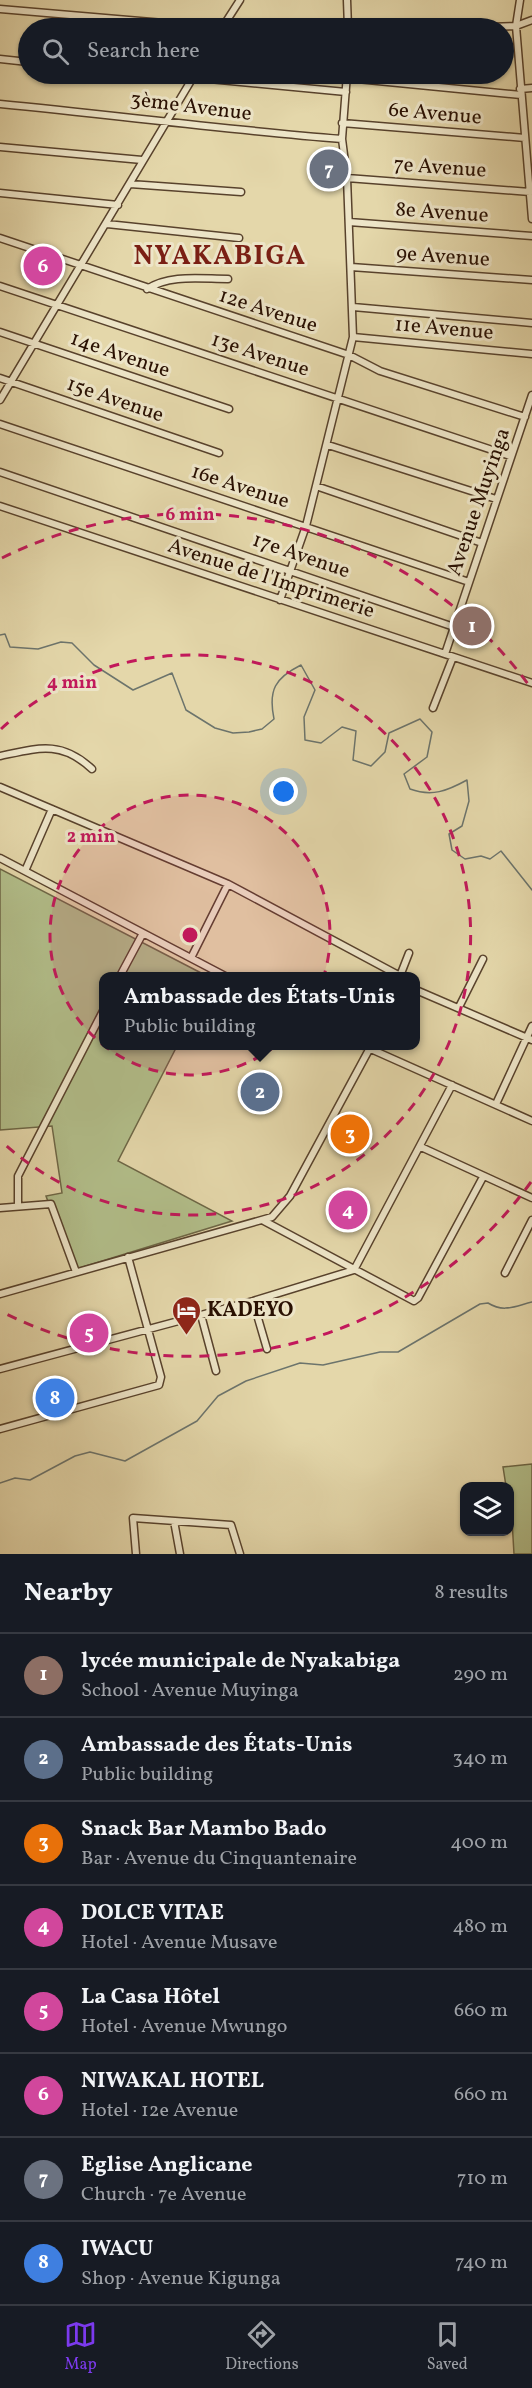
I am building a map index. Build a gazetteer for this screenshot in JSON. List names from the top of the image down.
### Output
{
  "streets": {
    "street": [
      "3ème Avenue",
      "6e Avenue",
      "7e Avenue",
      "8e Avenue",
      "9e Avenue",
      "12e Avenue",
      "11e Avenue",
      "14e Avenue",
      "13e Avenue",
      "15e Avenue",
      "16e Avenue",
      "Avenue Muyinga",
      "17e Avenue",
      "Avenue de l'Imprimerie"
    ]
  },
  "crossings": [
    ["12e Avenue", "Avenue Muyinga"],
    ["13e Avenue", "Avenue Muyinga"],
    ["16e Avenue", "Avenue Muyinga"],
    ["Avenue Muyinga", "17e Avenue"],
    ["Avenue Muyinga", "Avenue de l'Imprimerie"]
  ],
  "districts": ["NYAKABIGA"],
  "places": {
    "hotel": ["KADEYO"]
  },
  "page": {
    "search": "Search here",
    "pins": [
      "7",
      "6",
      "1",
      "2",
      "3",
      "4",
      "5",
      "8"
    ],
    "popup": ["Ambassade des États-Unis", "Public building"],
    "heading": ["Nearby", "8 results"],
    "list": [
      {
        "mark": "1",
        "name": "lycée municipale de Nyakabiga",
        "note": "School · Avenue Muyinga",
        "value": "290 m"
      },
      {
        "mark": "2",
        "name": "Ambassade des États-Unis",
        "note": "Public building",
        "value": "340 m"
      },
      {
        "mark": "3",
        "name": "Snack Bar Mambo Bado",
        "note": "Bar · Avenue du Cinquantenaire",
        "value": "400 m"
      },
      {
        "mark": "4",
        "name": "DOLCE VITAE",
        "note": "Hotel · Avenue Musave",
        "value": "480 m"
      },
      {
        "mark": "5",
        "name": "La Casa Hôtel",
        "note": "Hotel · Avenue Mwungo",
        "value": "660 m"
      },
      {
        "mark": "6",
        "name": "NIWAKAL HOTEL",
        "note": "Hotel · 12e Avenue",
        "value": "660 m"
      },
      {
        "mark": "7",
        "name": "Eglise Anglicane",
        "note": "Church · 7e Avenue",
        "value": "710 m"
      },
      {
        "mark": "8",
        "name": "IWACU",
        "note": "Shop · Avenue Kigunga",
        "value": "740 m"
      }
    ],
    "nav": ["Map", "Directions", "Saved"]
  },
  "rings": ["6 min", "4 min", "2 min"]
}
